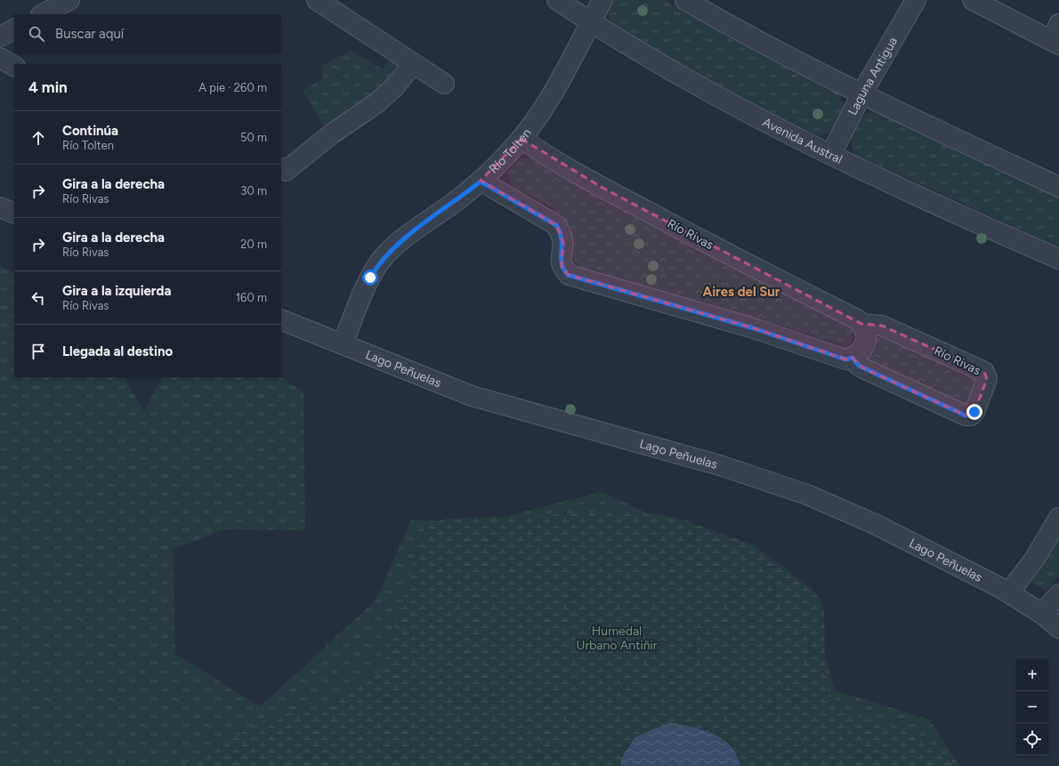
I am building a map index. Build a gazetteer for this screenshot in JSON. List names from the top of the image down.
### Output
{
  "streets": {
    "street": [
      "Laguna Antigua",
      "Avenida Austral",
      "Río Tolten",
      "Río Rivas",
      "Lago Peñuelas"
    ]
  },
  "crossings": [
    ["Laguna Antigua", "Avenida Austral"],
    ["Avenida Austral", "Río Tolten"],
    ["Río Tolten", "Río Rivas"],
    ["Río Tolten", "Lago Peñuelas"]
  ],
  "districts": ["Aires del Sur"],
  "parks": ["Humedal Urbano Antiñir"],
  "page": {
    "search": "Buscar aquí",
    "heading": ["4 min", "A pie · 260 m"],
    "list": [
      ["Continúa", "Río Tolten", "50 m"],
      ["Gira a la derecha", "Río Rivas", "30 m"],
      ["Gira a la derecha", "Río Rivas", "20 m"],
      ["Gira a la izquierda", "Río Rivas", "160 m"],
      "Llegada al destino"
    ],
    "map_buttons": ["+", "−"]
  }
}
